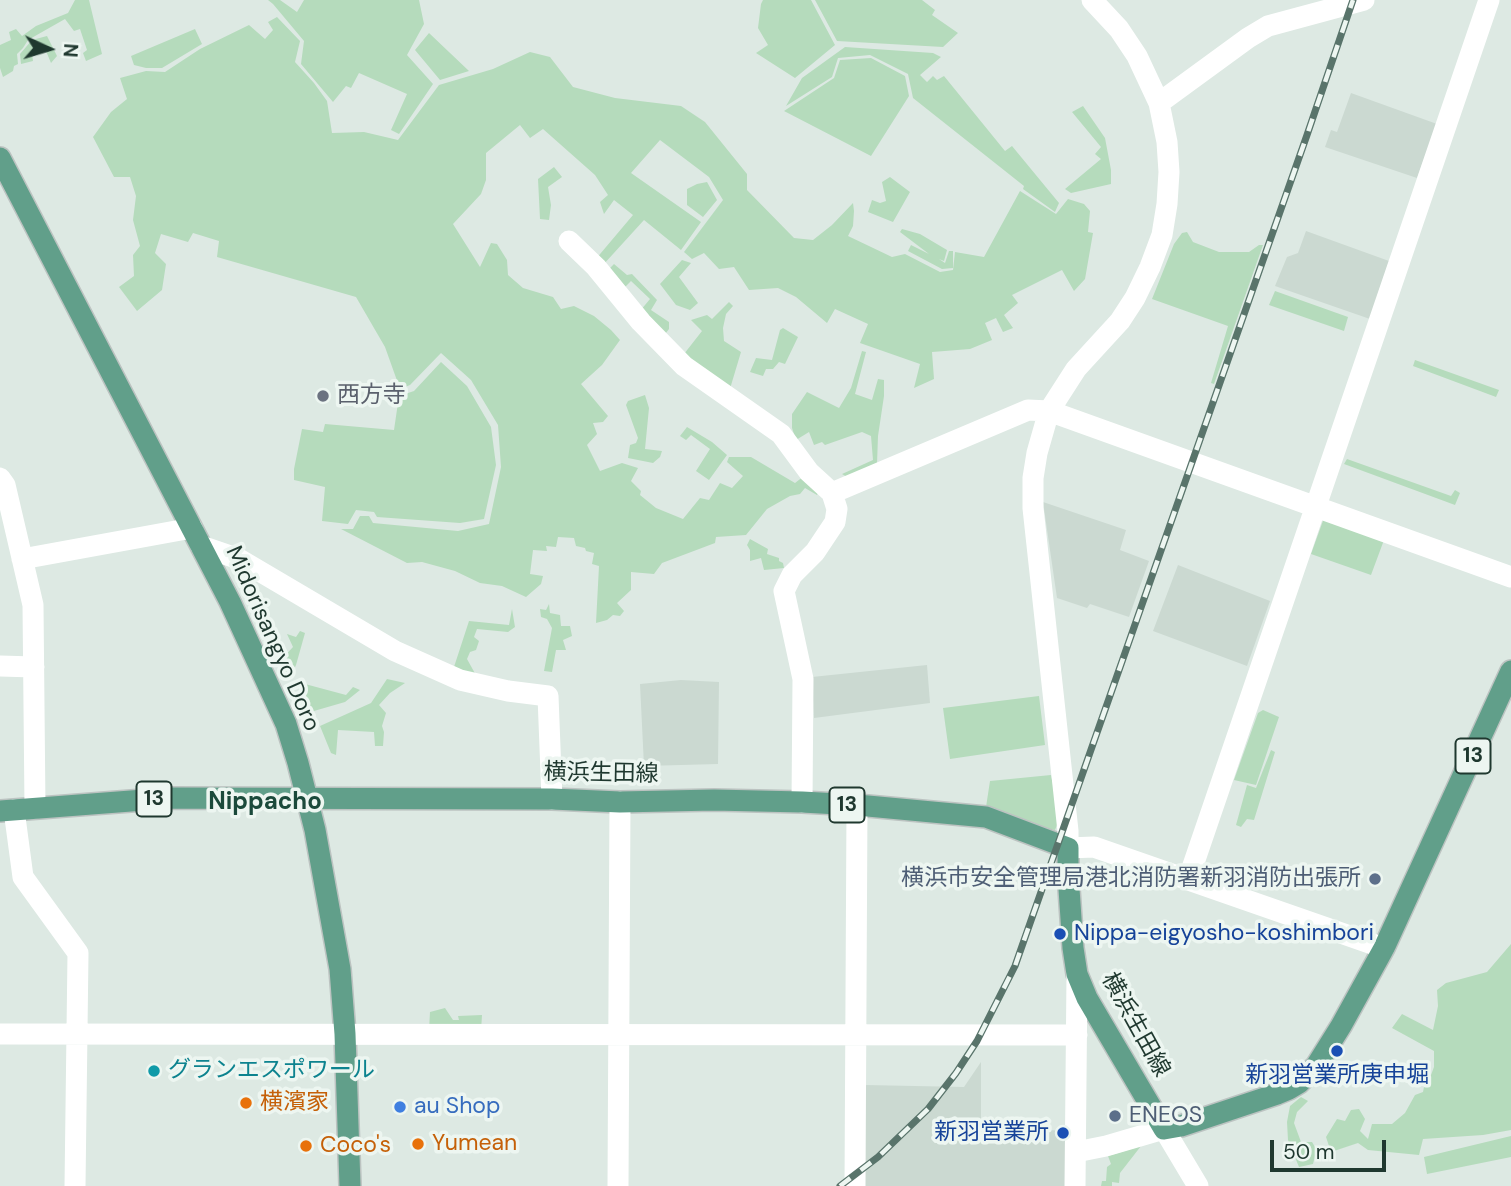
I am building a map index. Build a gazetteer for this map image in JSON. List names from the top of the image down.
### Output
{
  "streets": {
    "main road": ["Midorisangyo Doro", "13", "横浜生田線"]
  },
  "crossings": [
    ["Midorisangyo Doro", "13"],
    ["Midorisangyo Doro", "横浜生田線"],
    ["13", "横浜生田線"]
  ],
  "districts": ["Nippacho"],
  "places": [
    "西方寺",
    "横浜市安全管理局港北消防署新羽消防出張所",
    "Nippa-eigyosho-koshimbori",
    "新羽営業所庚申堀",
    "グランエスポワール",
    "横濱家",
    "au Shop",
    "ENEOS",
    "新羽営業所",
    "Yumean",
    "Coco's"
  ],
  "scale_bar": "50 m",
  "north": "right"
}
